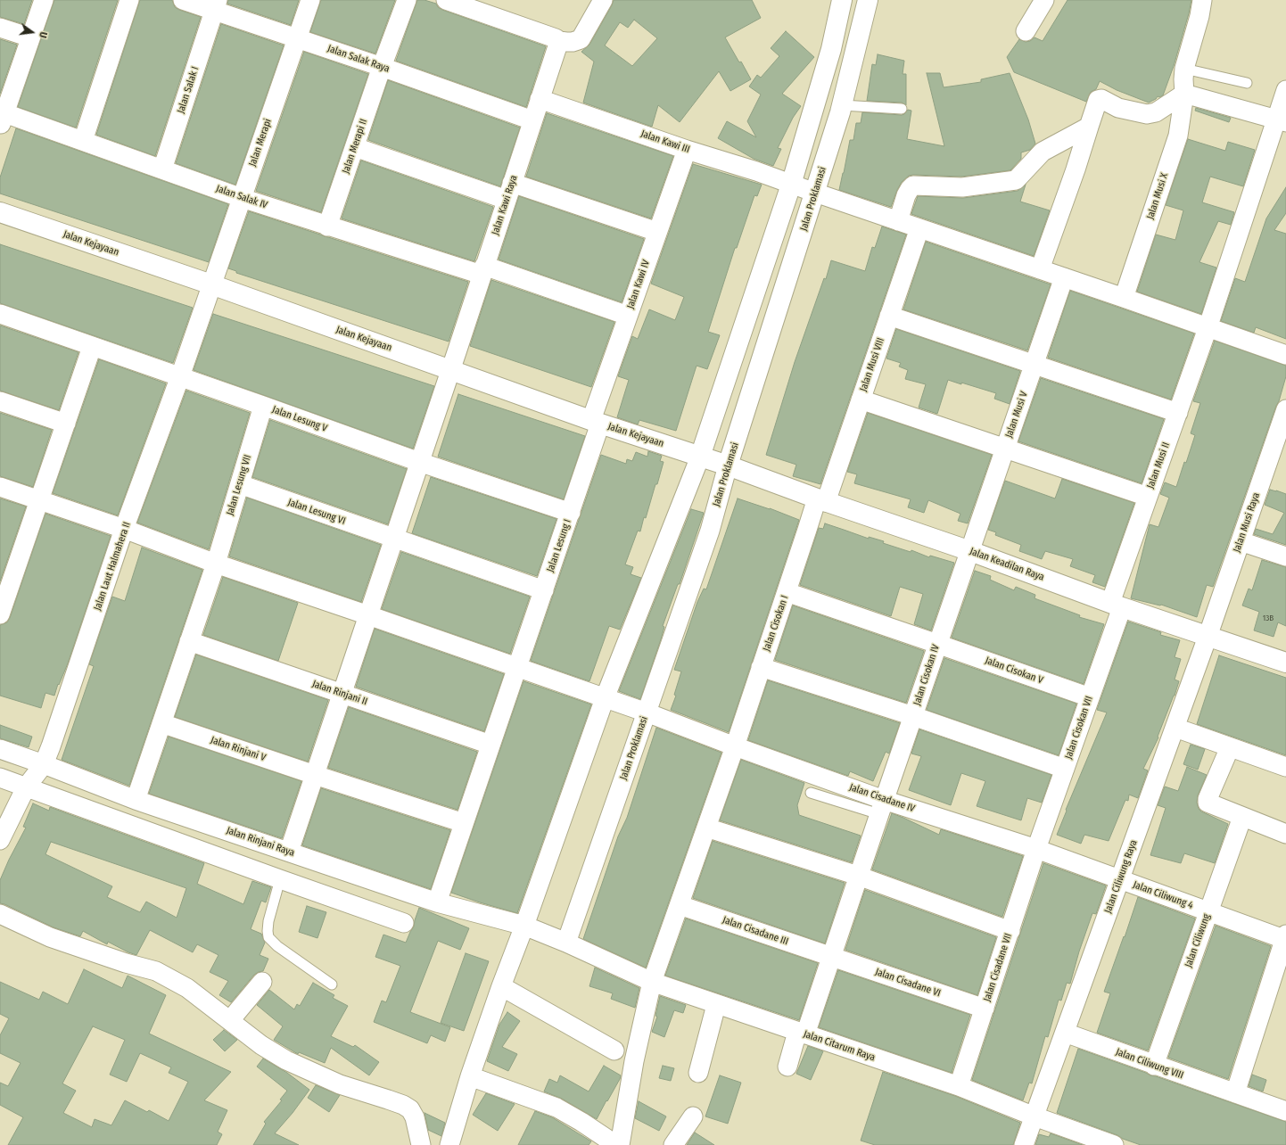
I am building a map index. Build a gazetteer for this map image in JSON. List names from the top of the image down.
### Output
{
  "streets": {
    "street": [
      "Jalan Salak Raya",
      "Jalan Salak I",
      "Jalan Kawi III",
      "Jalan Merapi",
      "Jalan Merapi II",
      "Jalan Musi X",
      "Jalan Salak IV",
      "Jalan Proklamasi",
      "Jalan Kawi Raya",
      "Jalan Kejayaan",
      "Jalan Kawi IV",
      "Jalan Musi VIII",
      "Jalan Musi V",
      "Jalan Lesung V",
      "Jalan Musi II",
      "Jalan Lesung VII",
      "Jalan Lesung VI",
      "Jalan Musi Raya",
      "Jalan Lesung I",
      "Jalan Keadilan Raya",
      "Jalan Laut Halmahera II",
      "Jalan Cisokan I",
      "Jalan Cisokan V",
      "Jalan Cisokan IV",
      "Jalan Rinjani II",
      "Jalan Cisokan VII",
      "Jalan Rinjani V",
      "Jalan Cisadane IV",
      "Jalan Rinjani Raya",
      "Jalan Ciliwung Raya",
      "Jalan Ciliwung 4",
      "Jalan Cisadane III",
      "Jalan Ciliwung",
      "Jalan Cisadane VII",
      "Jalan Cisadane VI",
      "Jalan Citarum Raya",
      "Jalan Ciliwung VIII"
    ]
  },
  "crossings": [
    ["Jalan Salak Raya", "Jalan Salak I"],
    ["Jalan Salak Raya", "Jalan Merapi"],
    ["Jalan Salak Raya", "Jalan Merapi II"],
    ["Jalan Salak Raya", "Jalan Kawi Raya"],
    ["Jalan Salak I", "Jalan Salak IV"],
    ["Jalan Kawi III", "Jalan Musi X"],
    ["Jalan Kawi III", "Jalan Proklamasi"],
    ["Jalan Kawi III", "Jalan Kawi Raya"],
    ["Jalan Kawi III", "Jalan Kawi IV"],
    ["Jalan Kawi III", "Jalan Musi VIII"],
    ["Jalan Kawi III", "Jalan Musi V"],
    ["Jalan Kawi III", "Jalan Musi II"],
    ["Jalan Merapi", "Jalan Salak IV"],
    ["Jalan Merapi", "Jalan Kejayaan"],
    ["Jalan Merapi", "Jalan Laut Halmahera II"],
    ["Jalan Merapi II", "Jalan Salak IV"],
    ["Jalan Salak IV", "Jalan Kawi Raya"],
    ["Jalan Salak IV", "Jalan Kawi IV"],
    ["Jalan Proklamasi", "Jalan Kejayaan"],
    ["Jalan Proklamasi", "Jalan Keadilan Raya"],
    ["Jalan Proklamasi", "Jalan Cisadane IV"],
    ["Jalan Proklamasi", "Jalan Rinjani Raya"],
    ["Jalan Proklamasi", "Jalan Citarum Raya"],
    ["Jalan Kawi Raya", "Jalan Kejayaan"],
    ["Jalan Kawi Raya", "Jalan Lesung V"],
    ["Jalan Kawi Raya", "Jalan Lesung VI"],
    ["Jalan Kawi Raya", "Jalan Rinjani II"],
    ["Jalan Kawi Raya", "Jalan Rinjani V"],
    ["Jalan Kawi Raya", "Jalan Cisadane IV"],
    ["Jalan Kawi Raya", "Jalan Rinjani Raya"],
    ["Jalan Kejayaan", "Jalan Kawi IV"],
    ["Jalan Kejayaan", "Jalan Lesung I"],
    ["Jalan Kejayaan", "Jalan Keadilan Raya"],
    ["Jalan Kejayaan", "Jalan Laut Halmahera II"],
    ["Jalan Kawi IV", "Jalan Lesung I"],
    ["Jalan Musi VIII", "Jalan Keadilan Raya"],
    ["Jalan Musi VIII", "Jalan Cisokan I"],
    ["Jalan Musi V", "Jalan Keadilan Raya"],
    ["Jalan Musi V", "Jalan Cisokan IV"],
    ["Jalan Lesung V", "Jalan Lesung VII"],
    ["Jalan Lesung V", "Jalan Lesung I"],
    ["Jalan Lesung V", "Jalan Laut Halmahera II"],
    ["Jalan Musi II", "Jalan Keadilan Raya"],
    ["Jalan Musi II", "Jalan Cisokan VII"],
    ["Jalan Lesung VII", "Jalan Lesung VI"],
    ["Jalan Lesung VII", "Jalan Rinjani II"],
    ["Jalan Lesung VII", "Jalan Rinjani V"],
    ["Jalan Lesung VII", "Jalan Cisadane IV"],
    ["Jalan Lesung VII", "Jalan Rinjani Raya"],
    ["Jalan Lesung VI", "Jalan Lesung I"],
    ["Jalan Musi Raya", "Jalan Keadilan Raya"],
    ["Jalan Musi Raya", "Jalan Ciliwung Raya"],
    ["Jalan Lesung I", "Jalan Rinjani II"],
    ["Jalan Lesung I", "Jalan Rinjani V"],
    ["Jalan Lesung I", "Jalan Cisadane IV"],
    ["Jalan Lesung I", "Jalan Rinjani Raya"],
    ["Jalan Keadilan Raya", "Jalan Cisokan I"],
    ["Jalan Keadilan Raya", "Jalan Cisokan IV"],
    ["Jalan Keadilan Raya", "Jalan Cisokan VII"],
    ["Jalan Keadilan Raya", "Jalan Ciliwung Raya"],
    ["Jalan Laut Halmahera II", "Jalan Cisadane IV"],
    ["Jalan Laut Halmahera II", "Jalan Rinjani Raya"],
    ["Jalan Cisokan I", "Jalan Cisokan V"],
    ["Jalan Cisokan I", "Jalan Cisadane IV"],
    ["Jalan Cisokan I", "Jalan Cisadane III"],
    ["Jalan Cisokan I", "Jalan Citarum Raya"],
    ["Jalan Cisokan V", "Jalan Cisokan IV"],
    ["Jalan Cisokan V", "Jalan Cisokan VII"],
    ["Jalan Cisokan IV", "Jalan Cisadane IV"],
    ["Jalan Cisokan IV", "Jalan Cisadane III"],
    ["Jalan Cisokan IV", "Jalan Cisadane VI"],
    ["Jalan Cisokan IV", "Jalan Citarum Raya"],
    ["Jalan Cisokan VII", "Jalan Cisadane IV"],
    ["Jalan Cisokan VII", "Jalan Cisadane VII"],
    ["Jalan Cisadane IV", "Jalan Ciliwung Raya"],
    ["Jalan Cisadane IV", "Jalan Ciliwung 4"],
    ["Jalan Cisadane IV", "Jalan Cisadane VII"],
    ["Jalan Rinjani Raya", "Jalan Citarum Raya"],
    ["Jalan Ciliwung Raya", "Jalan Ciliwung 4"],
    ["Jalan Ciliwung Raya", "Jalan Citarum Raya"],
    ["Jalan Ciliwung Raya", "Jalan Ciliwung VIII"],
    ["Jalan Ciliwung 4", "Jalan Ciliwung"],
    ["Jalan Cisadane III", "Jalan Cisadane VI"],
    ["Jalan Ciliwung", "Jalan Ciliwung VIII"],
    ["Jalan Cisadane VII", "Jalan Cisadane VI"],
    ["Jalan Cisadane VII", "Jalan Citarum Raya"]
  ],
  "house_numbers": ["13B"],
  "north": "right"
}
